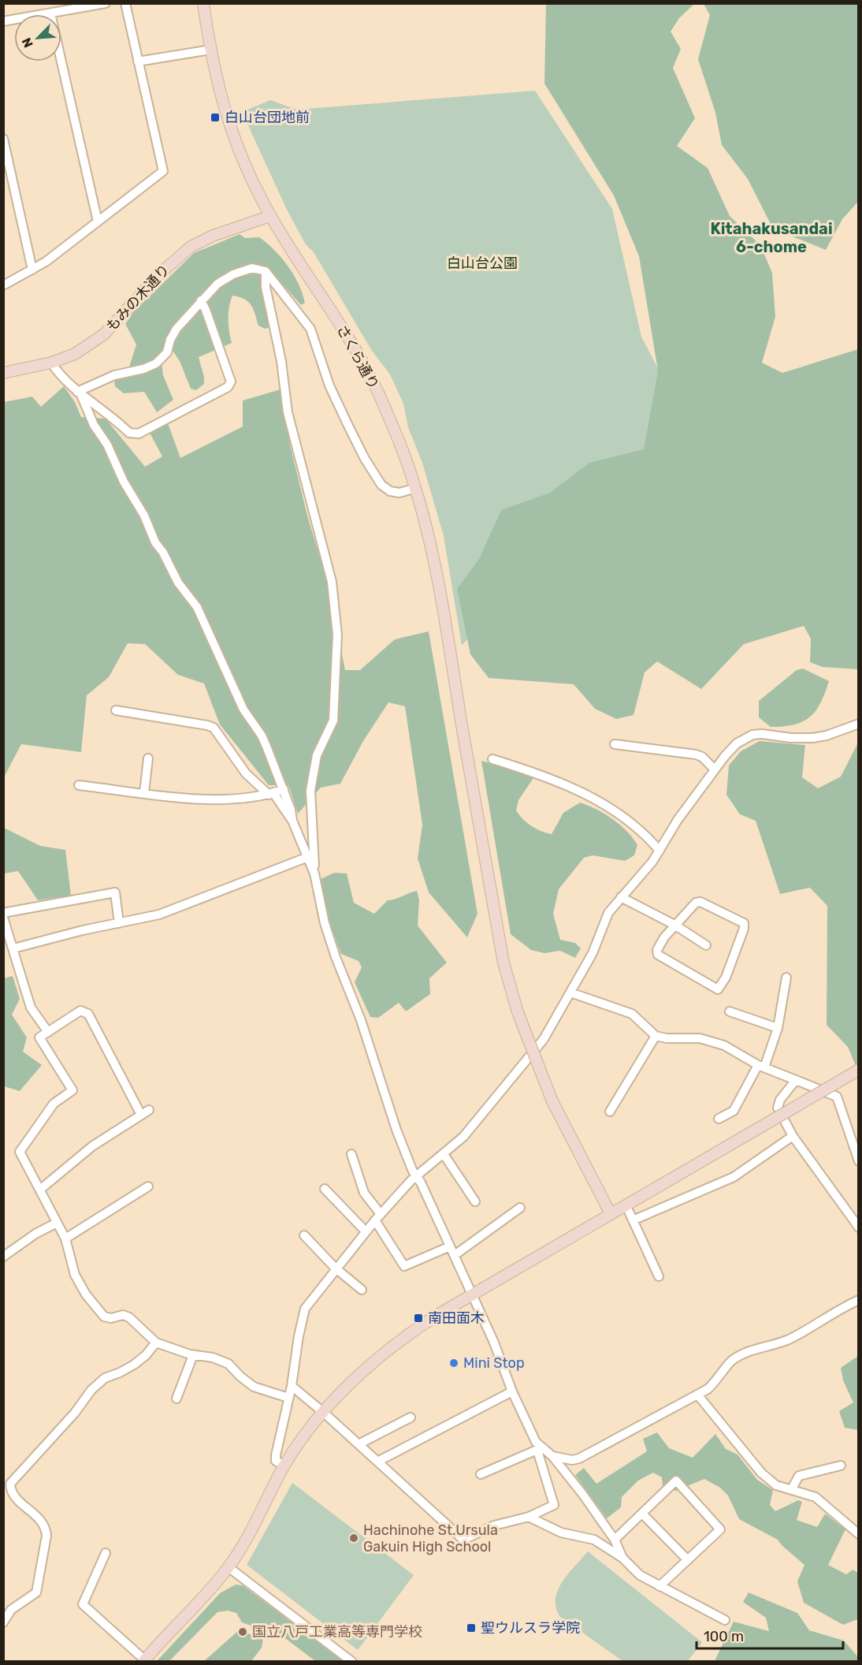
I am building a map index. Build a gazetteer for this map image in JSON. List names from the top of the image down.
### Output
{
  "streets": {
    "street": ["もみの木通り", "さくら通り"]
  },
  "crossings": [
    ["もみの木通り", "さくら通り"]
  ],
  "districts": ["Kitahakusandai 6-chome"],
  "parks": ["白山台公園"],
  "places": {
    "transit": ["白山台団地前", "南田面木", "聖ウルスラ学院"],
    "other": ["Mini Stop", "Hachinohe St.Ursula Gakuin High School", "国立八戸工業高等専門学校"]
  },
  "scale_bar": "100 m",
  "north": "bottom left"
}
